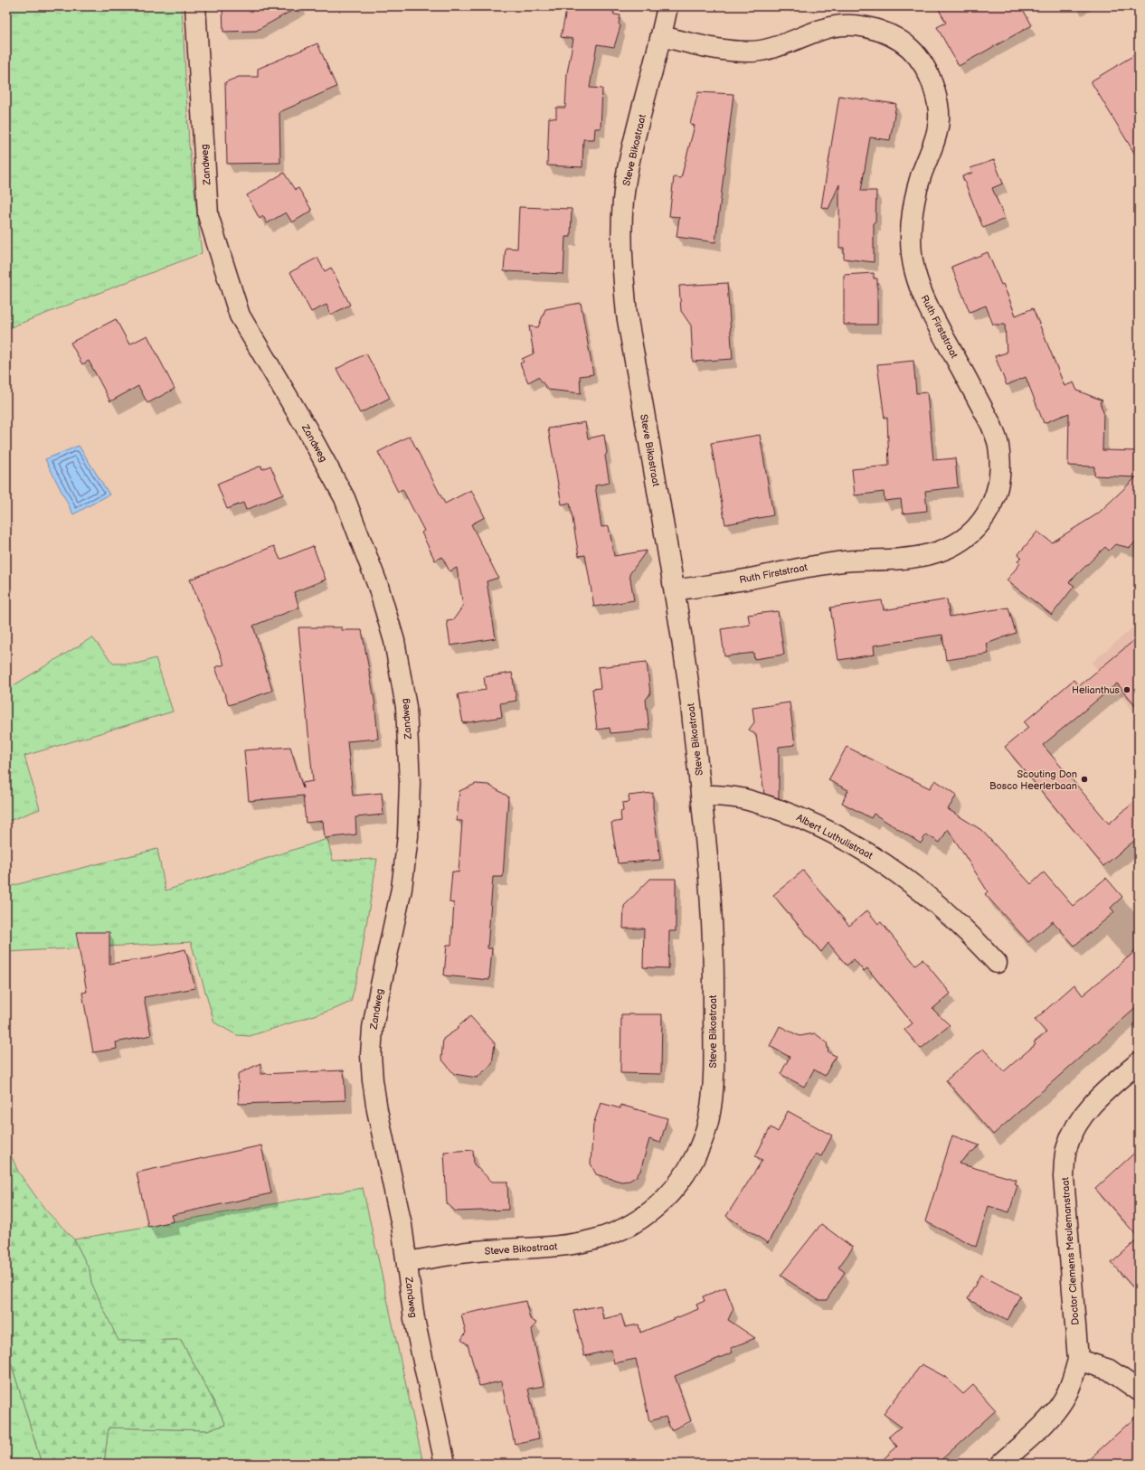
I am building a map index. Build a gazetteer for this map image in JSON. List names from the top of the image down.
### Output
{
  "streets": {
    "street": [
      "Steve Bikostraat",
      "Zandweg",
      "Ruth Firststraat",
      "Albert Luthulistraat",
      "Doctor Clemens Meulemanstraat"
    ]
  },
  "crossings": [
    ["Steve Bikostraat", "Zandweg"],
    ["Steve Bikostraat", "Ruth Firststraat"],
    ["Steve Bikostraat", "Albert Luthulistraat"]
  ],
  "places": ["Helianthus", "Scouting Don Bosco Heerlerbaan"]
}
